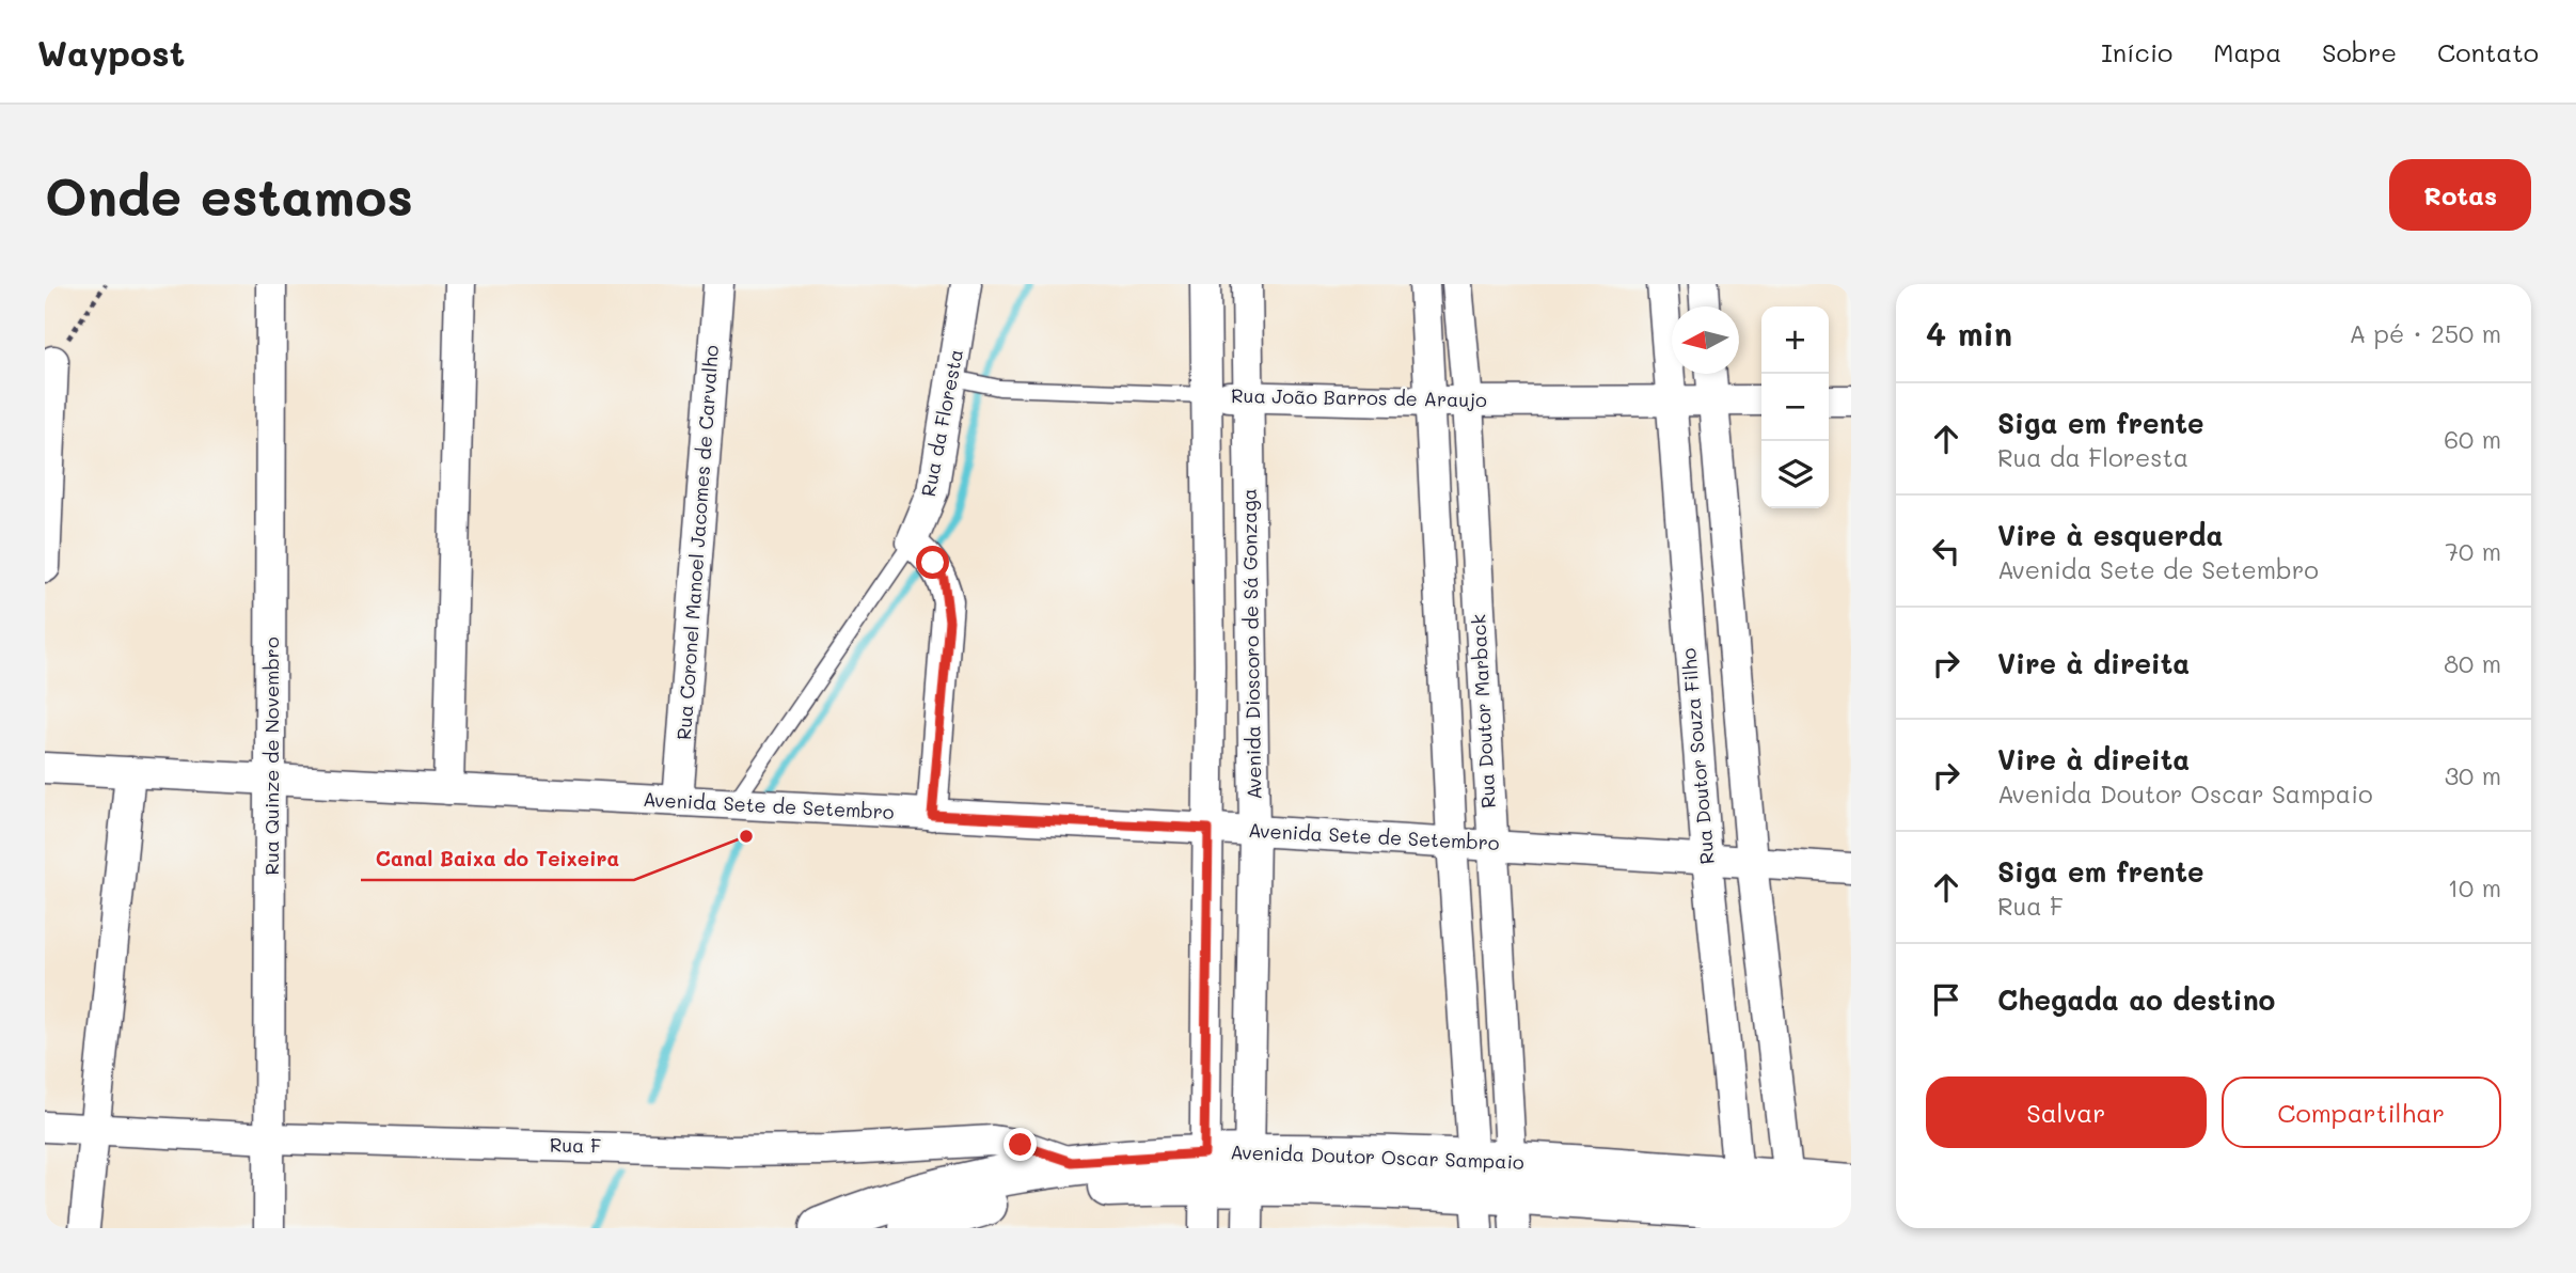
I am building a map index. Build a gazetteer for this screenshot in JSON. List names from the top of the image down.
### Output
{
  "streets": {
    "main road": ["Avenida Doutor Oscar Sampaio"],
    "street": [
      "Rua João Barros de Araujo",
      "Rua da Floresta",
      "Rua Coronel Manoel Jacomes de Carvalho",
      "Avenida Dioscoro de Sá Gonzaga",
      "Rua Doutor Marback",
      "Rua Quinze de Novembro",
      "Rua Doutor Souza Filho",
      "Avenida Sete de Setembro",
      "Rua F"
    ]
  },
  "crossings": [
    ["Rua João Barros de Araujo", "Rua da Floresta"],
    ["Rua João Barros de Araujo", "Avenida Dioscoro de Sá Gonzaga"],
    ["Rua João Barros de Araujo", "Rua Doutor Marback"],
    ["Rua João Barros de Araujo", "Rua Doutor Souza Filho"],
    ["Rua Coronel Manoel Jacomes de Carvalho", "Avenida Sete de Setembro"],
    ["Avenida Dioscoro de Sá Gonzaga", "Avenida Sete de Setembro"],
    ["Avenida Dioscoro de Sá Gonzaga", "Avenida Doutor Oscar Sampaio"],
    ["Rua Doutor Marback", "Avenida Sete de Setembro"],
    ["Rua Doutor Marback", "Avenida Doutor Oscar Sampaio"],
    ["Rua Quinze de Novembro", "Avenida Sete de Setembro"],
    ["Rua Quinze de Novembro", "Rua F"],
    ["Rua Doutor Souza Filho", "Avenida Sete de Setembro"],
    ["Rua Doutor Souza Filho", "Avenida Doutor Oscar Sampaio"],
    ["Rua F", "Avenida Doutor Oscar Sampaio"]
  ],
  "places": ["Canal Baixa do Teixeira"],
  "north": "left",
  "page": {
    "header": "Waypost",
    "nav": [
      "Início",
      "Mapa",
      "Sobre",
      "Contato"
    ],
    "buttons": [
      "Rotas",
      ["Salvar", "Compartilhar"]
    ],
    "title": "Onde estamos",
    "heading": ["4 min", "A pé · 250 m"],
    "map_buttons": ["+", "−"],
    "list": [
      ["Siga em frente", "Rua da Floresta", "60 m"],
      ["Vire à esquerda", "Avenida Sete de Setembro", "70 m"],
      ["Vire à direita", "80 m"],
      ["Vire à direita", "Avenida Doutor Oscar Sampaio", "30 m"],
      ["Siga em frente", "Rua F", "10 m"],
      "Chegada ao destino"
    ]
  }
}
